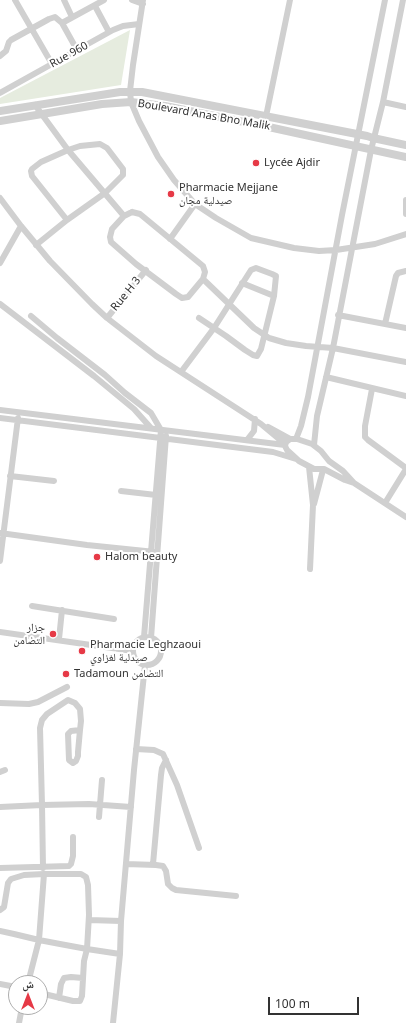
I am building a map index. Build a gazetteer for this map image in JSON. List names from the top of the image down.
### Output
{
  "streets": {
    "street": ["Rue 960", "Boulevard Anas Bno Malik", "Rue H 3"]
  },
  "places": [
    "Lycée Ajdir",
    "Pharmacie Mejjane صيدلية مجان",
    "Halom beauty",
    "جزار التضامن",
    "Pharmacie Leghzaoui صيدلية لغزاوي",
    "Tadamoun التضامن"
  ],
  "scale_bar": "100 m",
  "north": "top"
}
